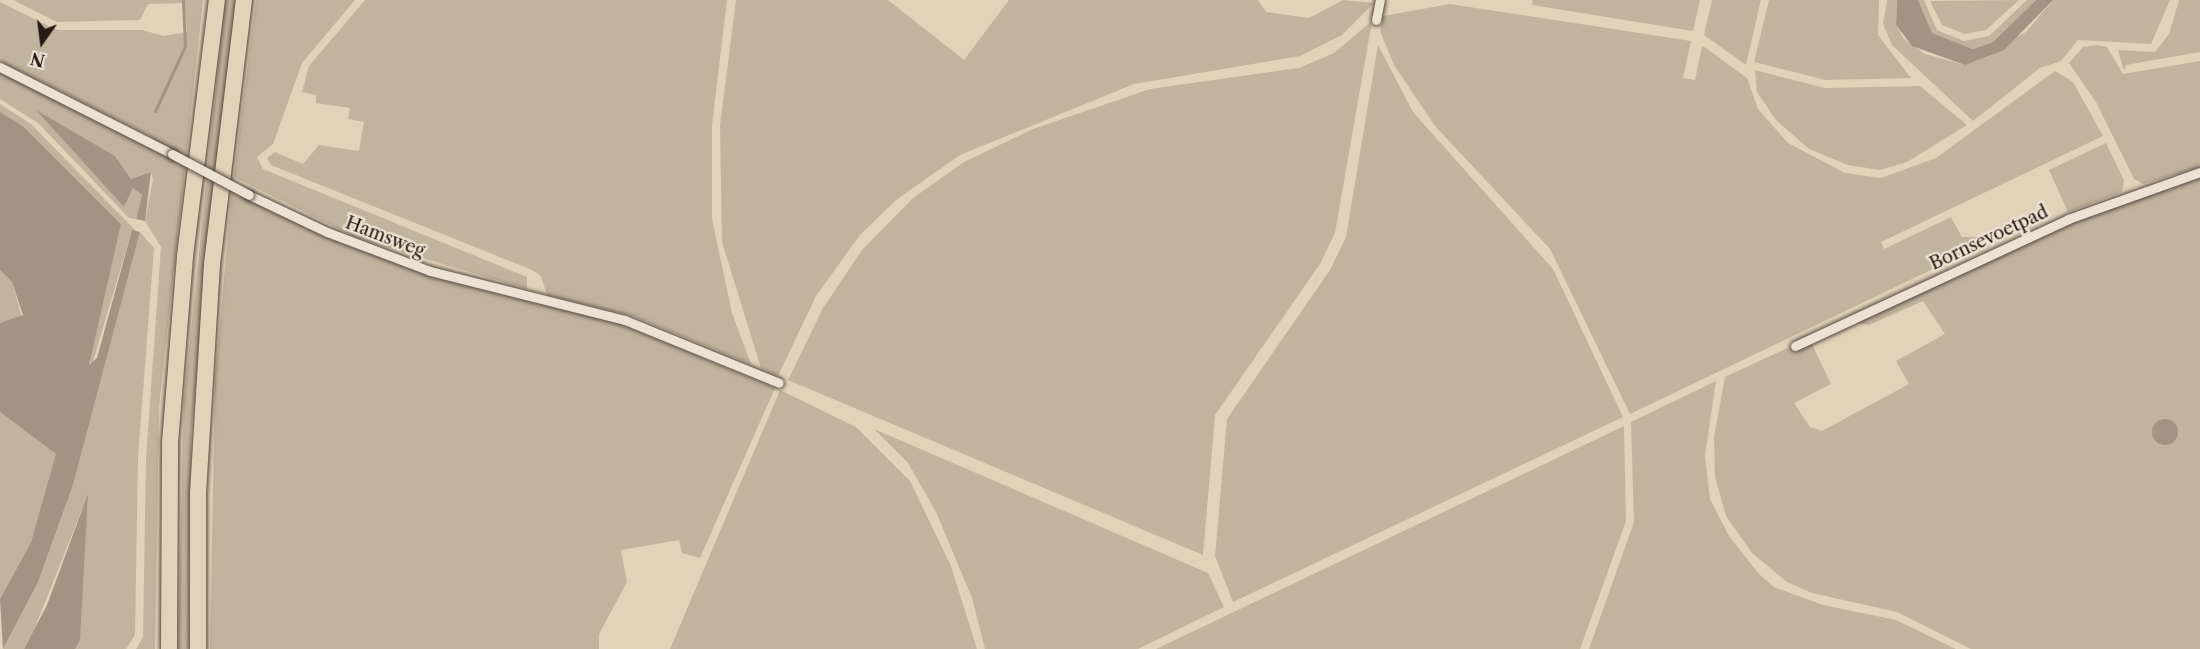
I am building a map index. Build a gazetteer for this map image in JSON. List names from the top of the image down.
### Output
{
  "streets": {
    "street": ["Hamsweg", "Bornsevoetpad"]
  },
  "north": "bottom"
}
